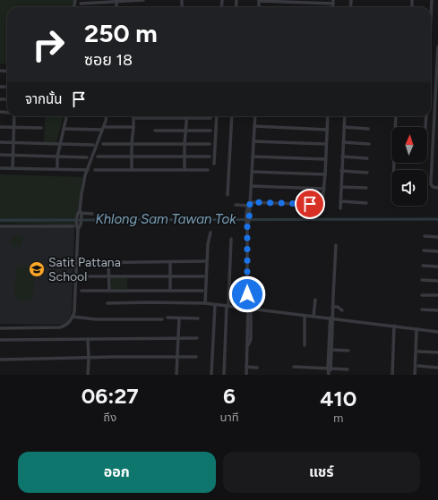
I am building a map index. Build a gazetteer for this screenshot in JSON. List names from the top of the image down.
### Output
{
  "water": ["Khlong Sam Tawan Tok"],
  "places": {
    "school or university": ["Satit Pattana School"]
  },
  "north": "top",
  "page": {
    "turn": ["250 m", "ซอย 18"],
    "then": "จากนั้น",
    "eta": [
      "06:27",
      "ถึง",
      "6",
      "นาที",
      "410",
      "m"
    ],
    "buttons": ["ออก", "แชร์"]
  }
}
